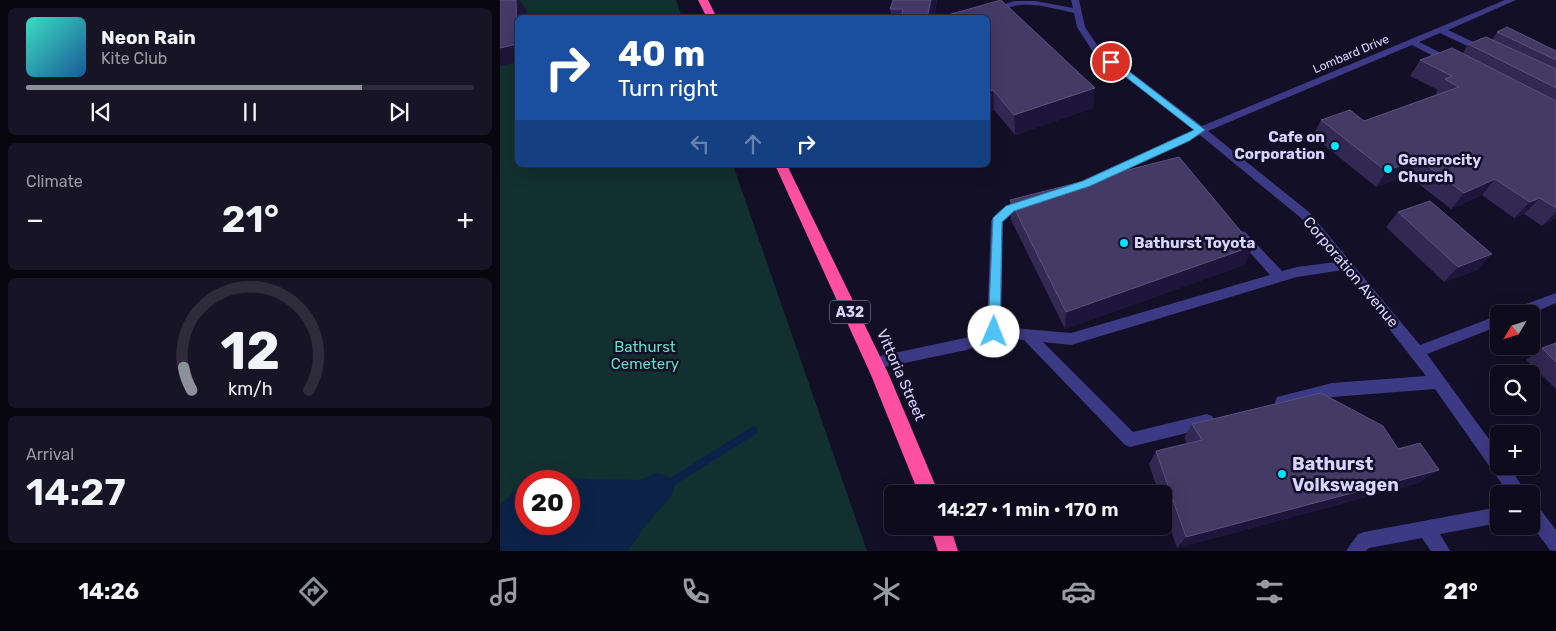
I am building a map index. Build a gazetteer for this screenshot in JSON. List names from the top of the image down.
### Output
{
  "streets": {
    "highway": ["A32", "Vittoria Street"],
    "street": ["Lombard Drive", "Corporation Avenue"]
  },
  "crossings": [
    ["Lombard Drive", "Corporation Avenue"]
  ],
  "parks": ["Bathurst Cemetery"],
  "places": [
    "Cafe on Corporation",
    "Generocity Church",
    "Bathurst Toyota",
    "Bathurst Volkswagen"
  ],
  "north": "bottom left",
  "page": {
    "turn": ["40 m", "Turn right"],
    "song": ["Neon Rain", "Kite Club"],
    "tile": [
      "Climate",
      ["Arrival", "14:27"]
    ],
    "heat": ["−", "21°", "+"],
    "map_buttons": ["+", "−"],
    "limit": "20",
    "trip": "14:27 · 1 min · 170 m",
    "tabs": ["14:26", "21°"],
    "gauge": ["12", "km/h"]
  }
}
